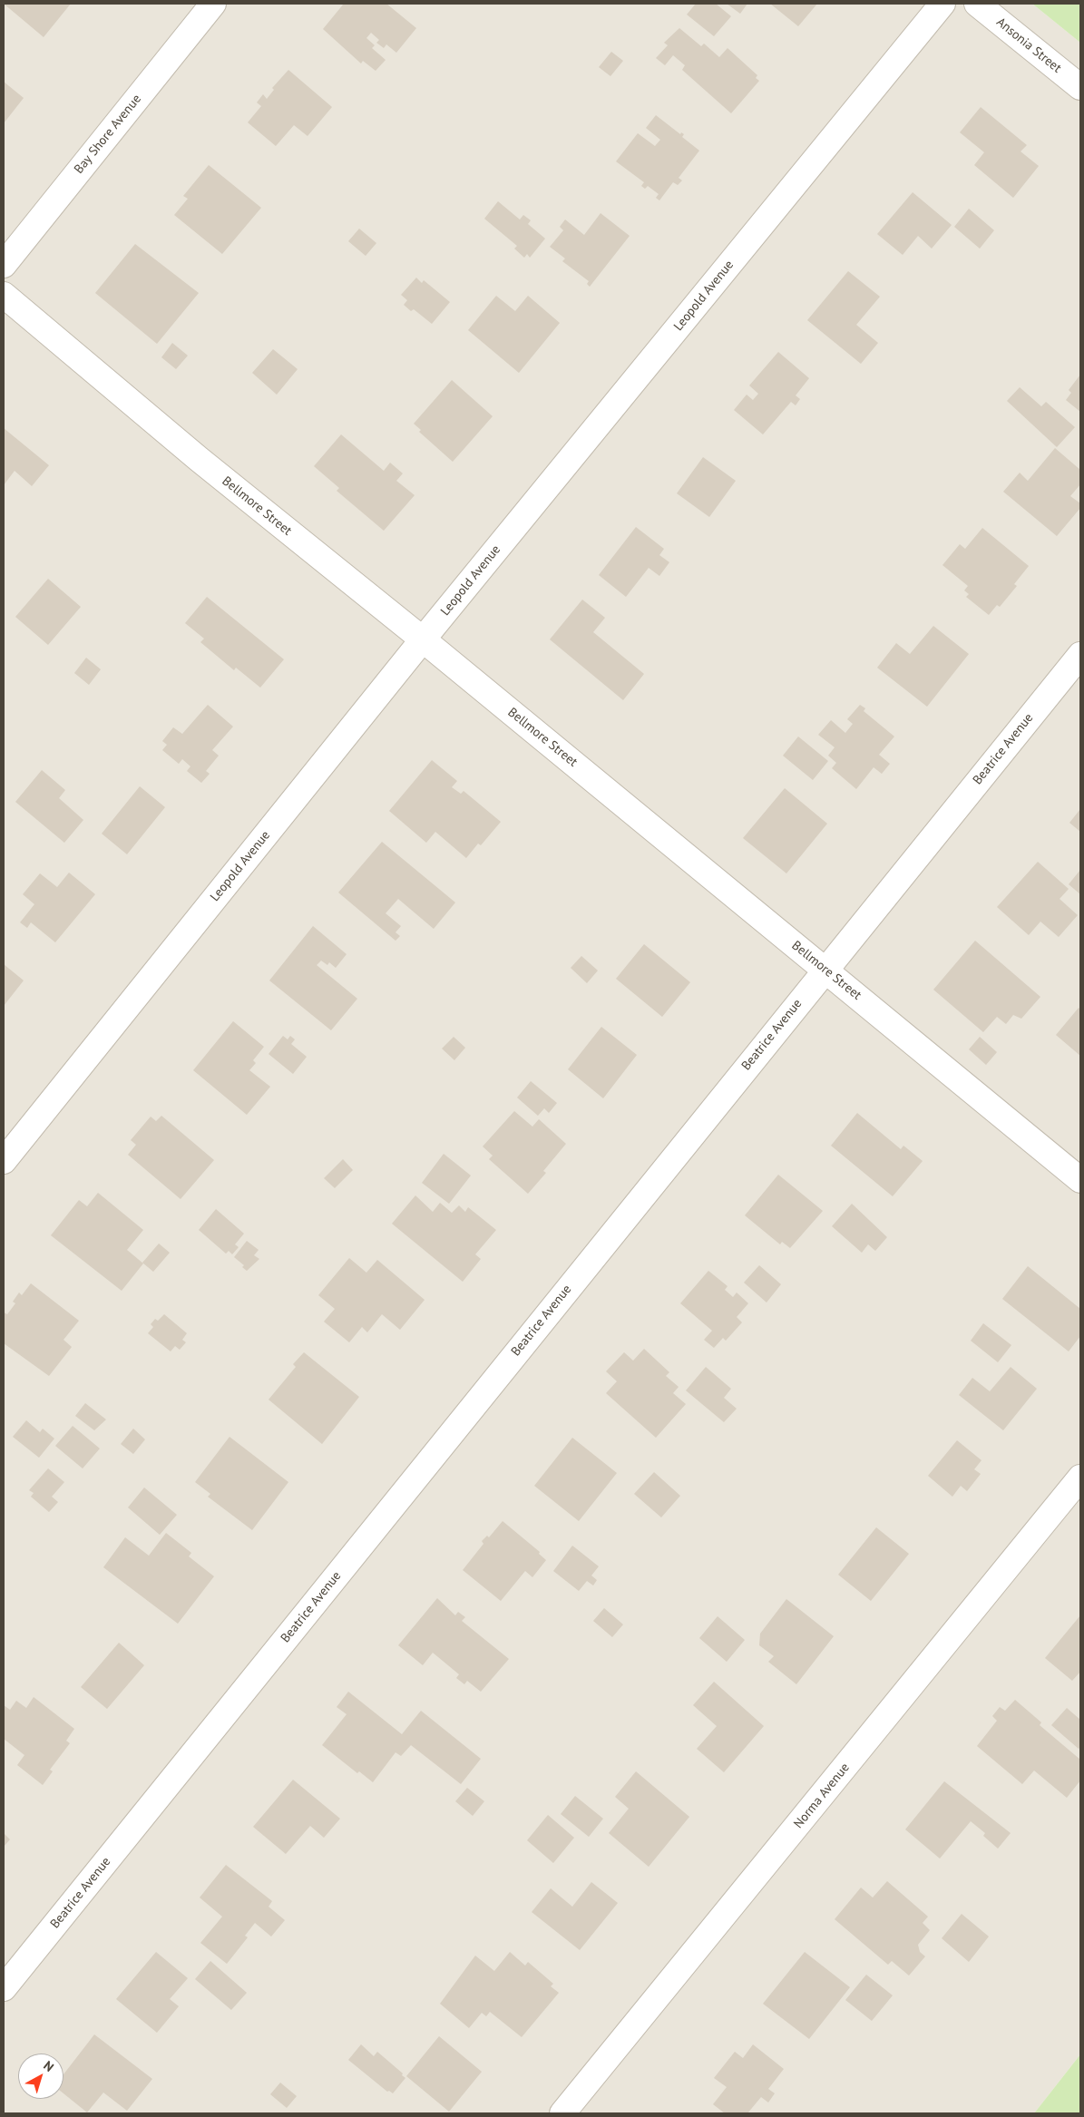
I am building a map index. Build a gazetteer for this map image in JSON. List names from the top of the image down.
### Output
{
  "streets": {
    "street": [
      "Ansonia Street",
      "Bay Shore Avenue",
      "Leopold Avenue",
      "Bellmore Street",
      "Beatrice Avenue",
      "Norma Avenue"
    ]
  },
  "crossings": [
    ["Leopold Avenue", "Bellmore Street"],
    ["Bellmore Street", "Beatrice Avenue"]
  ],
  "north": "top right"
}
